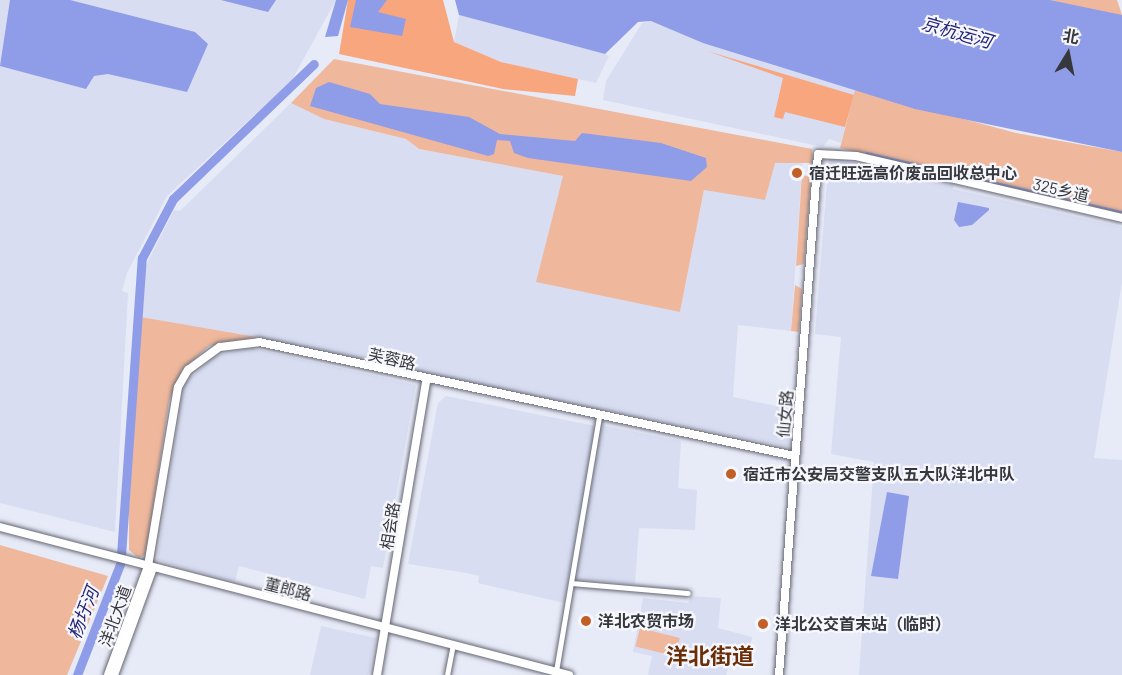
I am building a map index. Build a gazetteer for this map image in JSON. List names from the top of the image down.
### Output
{
  "streets": {
    "street": [
      "325乡道",
      "芙蓉路",
      "仙女路",
      "相会路",
      "董郎路",
      "洋北大道"
    ]
  },
  "crossings": [
    ["325乡道", "仙女路"],
    ["芙蓉路", "仙女路"],
    ["芙蓉路", "相会路"],
    ["芙蓉路", "董郎路"],
    ["芙蓉路", "洋北大道"],
    ["相会路", "董郎路"],
    ["董郎路", "洋北大道"]
  ],
  "districts": ["洋北街道"],
  "water": ["京杭运河", "杨圩河"],
  "places": [
    "宿迁旺远高价废品回收总中心",
    "宿迁市公安局交警支队五大队洋北中队",
    "洋北农贸市场",
    "洋北公交首末站（临时）"
  ],
  "north": "top"
}
